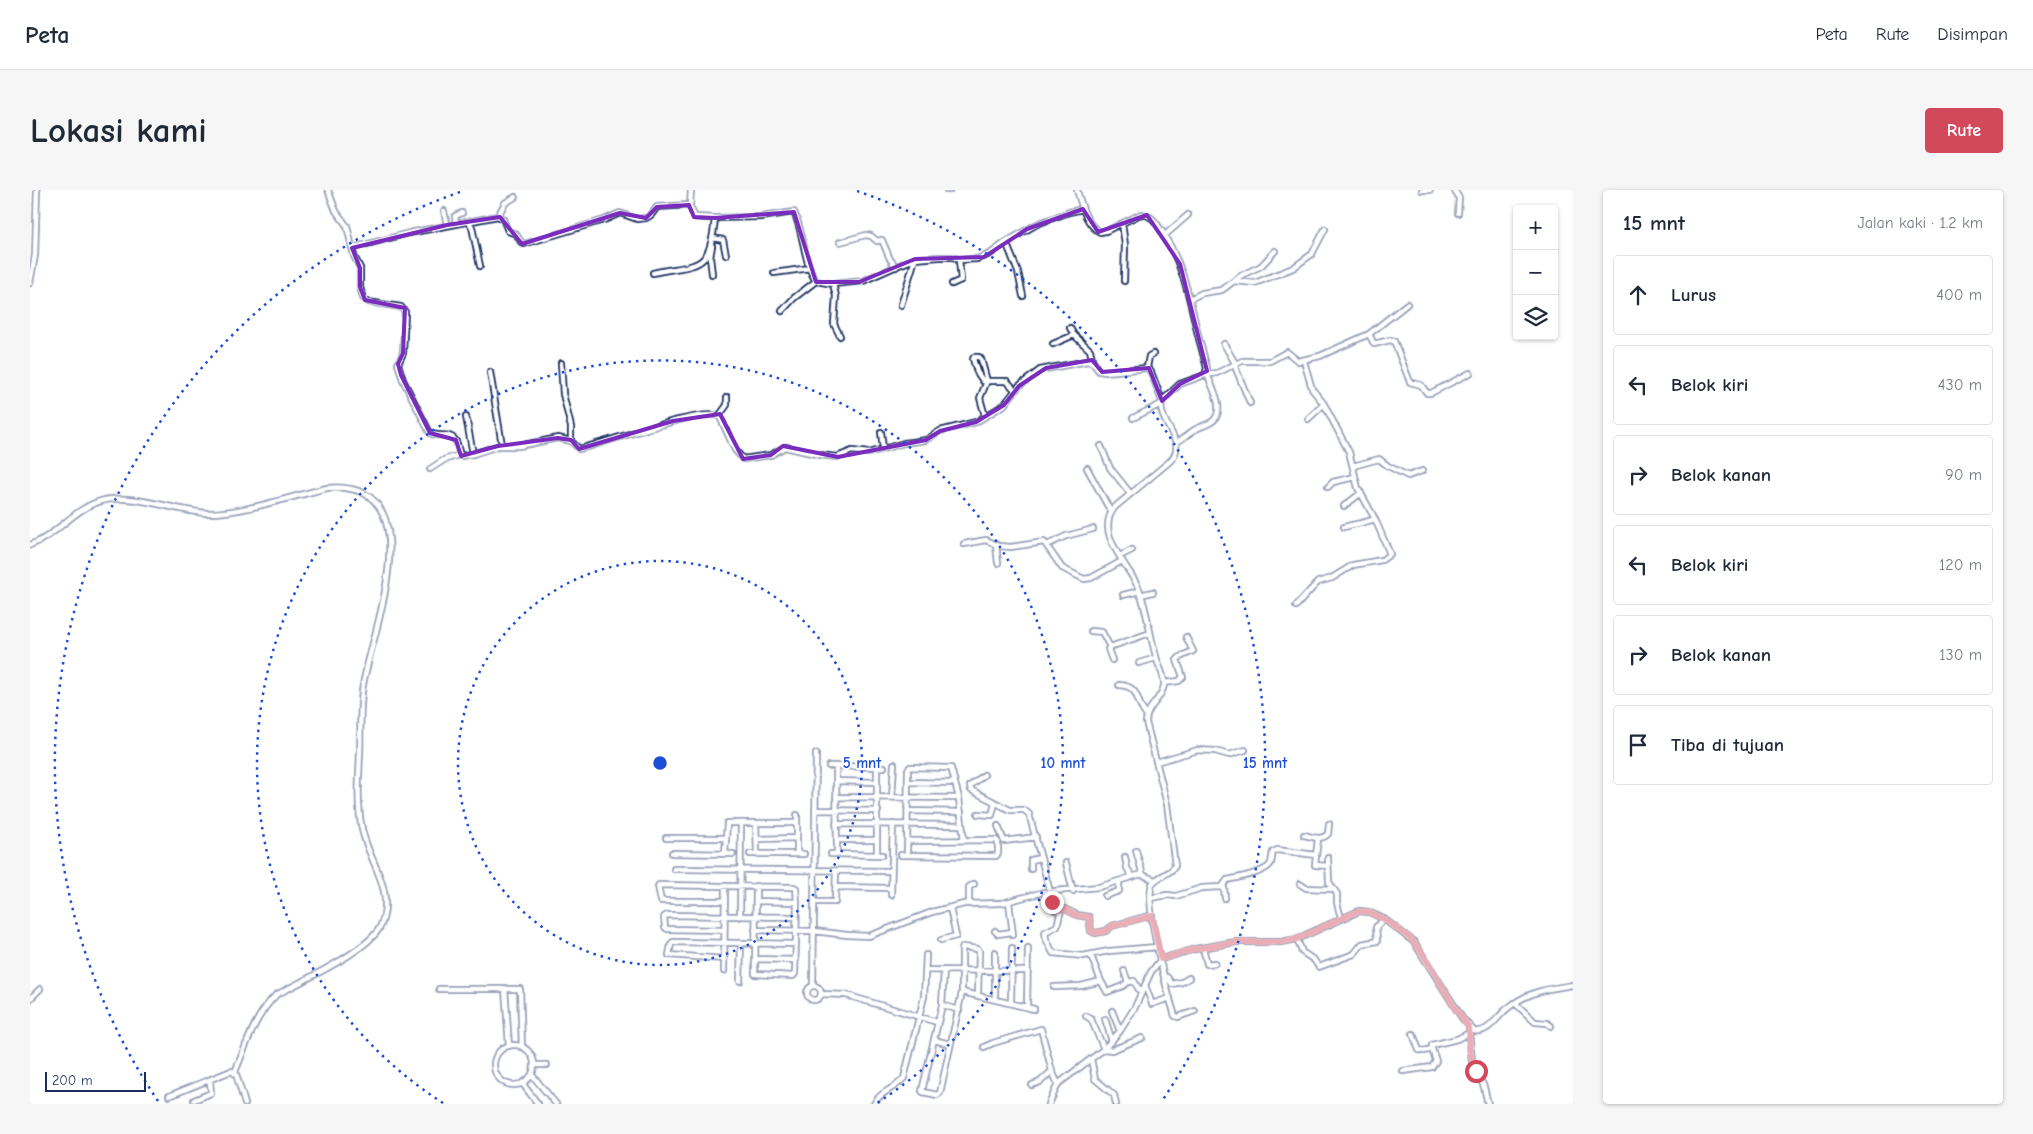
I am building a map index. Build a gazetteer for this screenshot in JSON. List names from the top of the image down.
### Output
{
  "scale_bar": "200 m",
  "page": {
    "header": "Peta",
    "nav": ["Peta", "Rute", "Disimpan"],
    "buttons": "Rute",
    "title": "Lokasi kami",
    "heading": ["15 mnt", "Jalan kaki · 1.2 km"],
    "map_buttons": ["+", "−"],
    "list": [
      ["Lurus", "400 m"],
      ["Belok kiri", "430 m"],
      ["Belok kanan", "90 m"],
      ["Belok kiri", "120 m"],
      ["Belok kanan", "130 m"],
      "Tiba di tujuan"
    ],
    "scale": "200 m"
  },
  "rings": ["5 mnt", "10 mnt", "15 mnt"]
}
